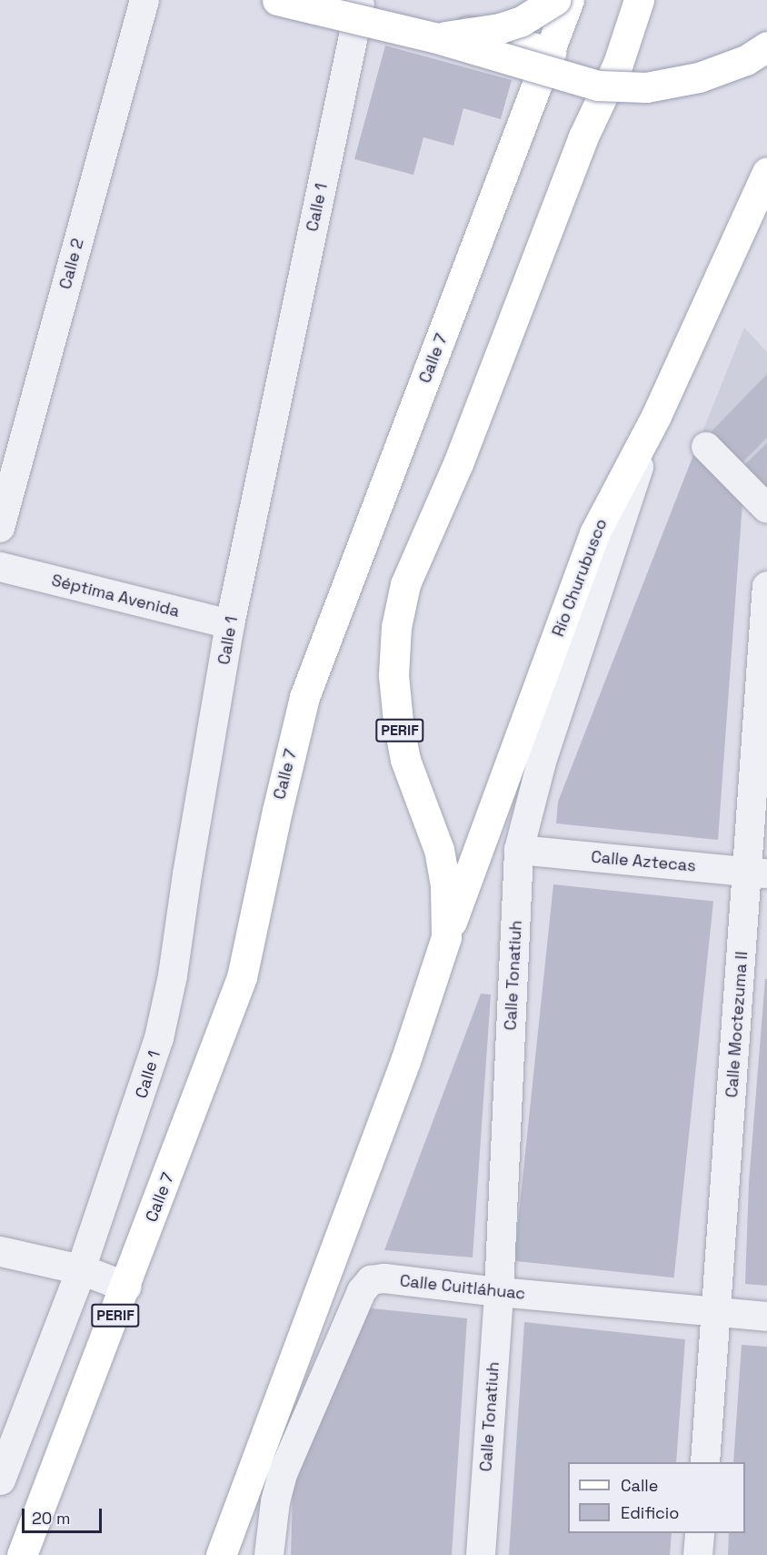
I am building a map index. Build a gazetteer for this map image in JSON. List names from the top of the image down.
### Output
{
  "streets": {
    "main road": ["Calle 7", "Río Churubusco", "PERIF"],
    "street": [
      "Calle 1",
      "Calle 2",
      "Séptima Avenida",
      "Calle Aztecas",
      "Calle Tonatiuh",
      "Calle Moctezuma II",
      "Calle Cuitláhuac"
    ]
  },
  "crossings": [
    ["Calle 1", "Séptima Avenida"],
    ["Río Churubusco", "PERIF"],
    ["Río Churubusco", "Calle Tonatiuh"],
    ["Calle Aztecas", "Calle Tonatiuh"],
    ["Calle Aztecas", "Calle Moctezuma II"],
    ["Calle Tonatiuh", "Calle Cuitláhuac"],
    ["Calle Moctezuma II", "Calle Cuitláhuac"]
  ],
  "legend": ["Calle", "Edificio"],
  "scale_bar": "20 m"
}
